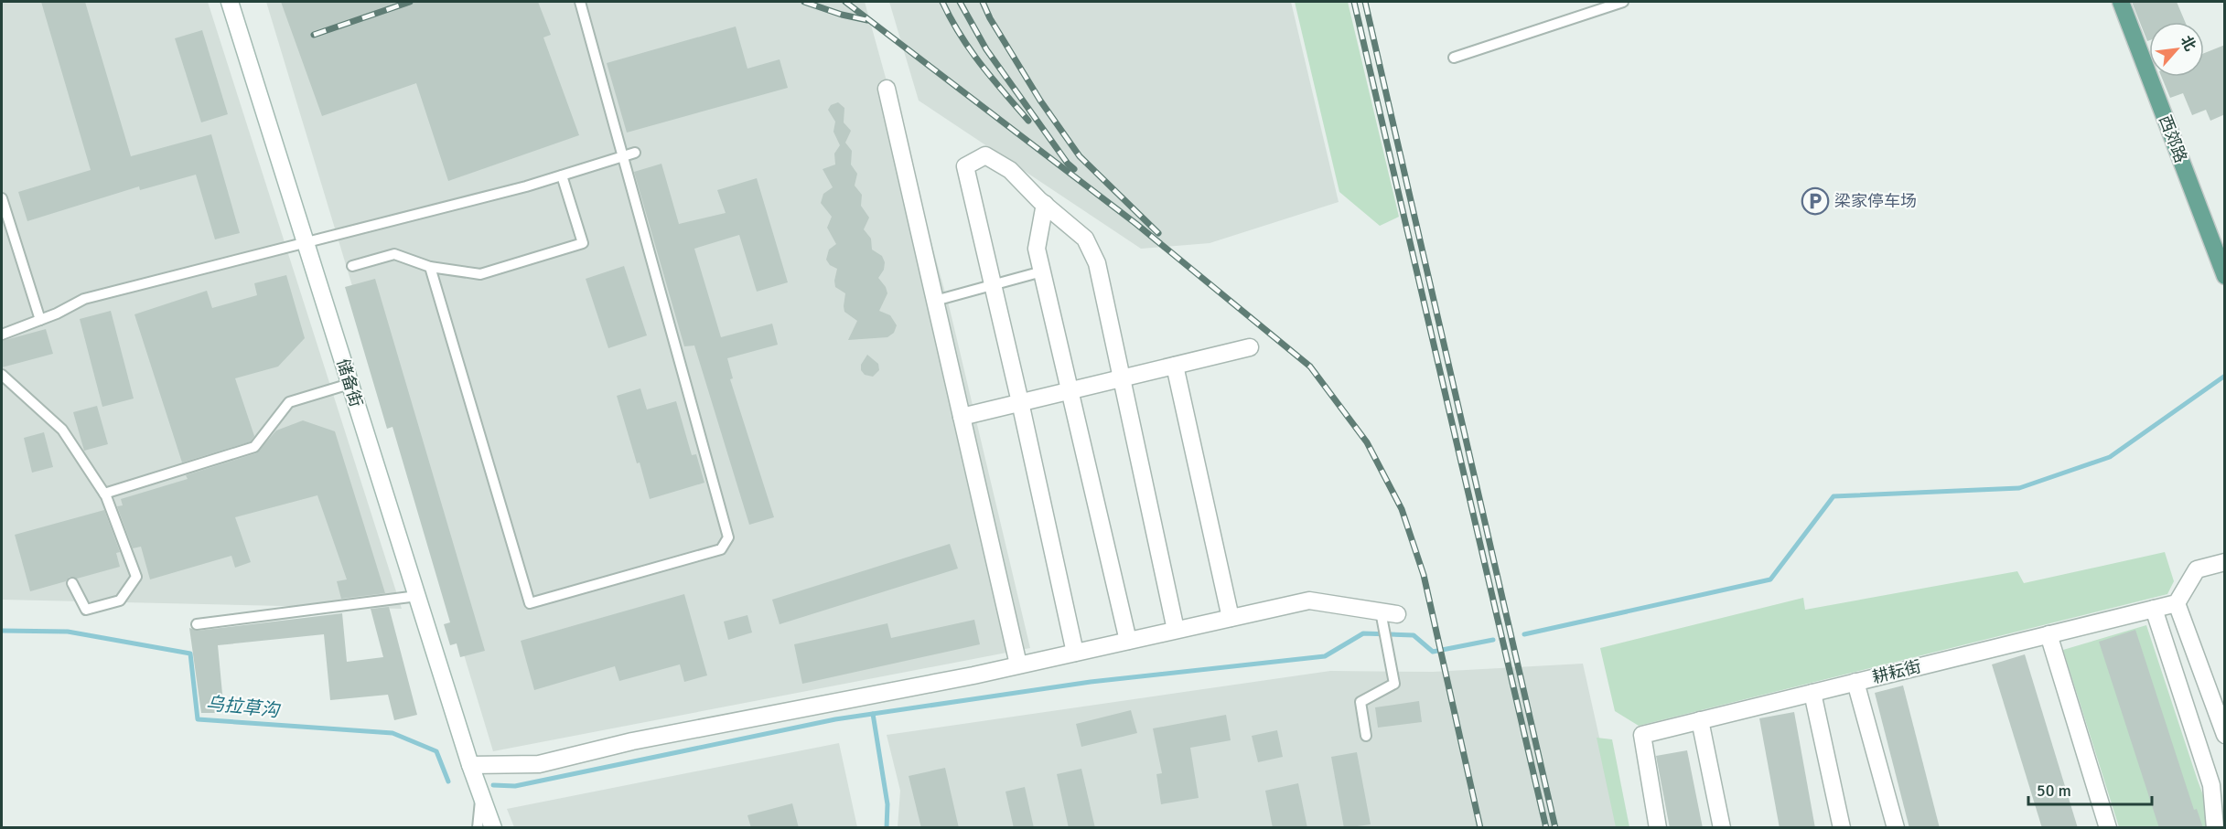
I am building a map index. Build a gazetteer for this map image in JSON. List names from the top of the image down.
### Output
{
  "streets": {
    "main road": ["西郊路"],
    "street": ["储备街", "耕耘街"]
  },
  "water": ["乌拉草沟"],
  "places": {
    "parking": ["梁家停车场"]
  },
  "scale_bar": "50 m",
  "north": "top right"
}
